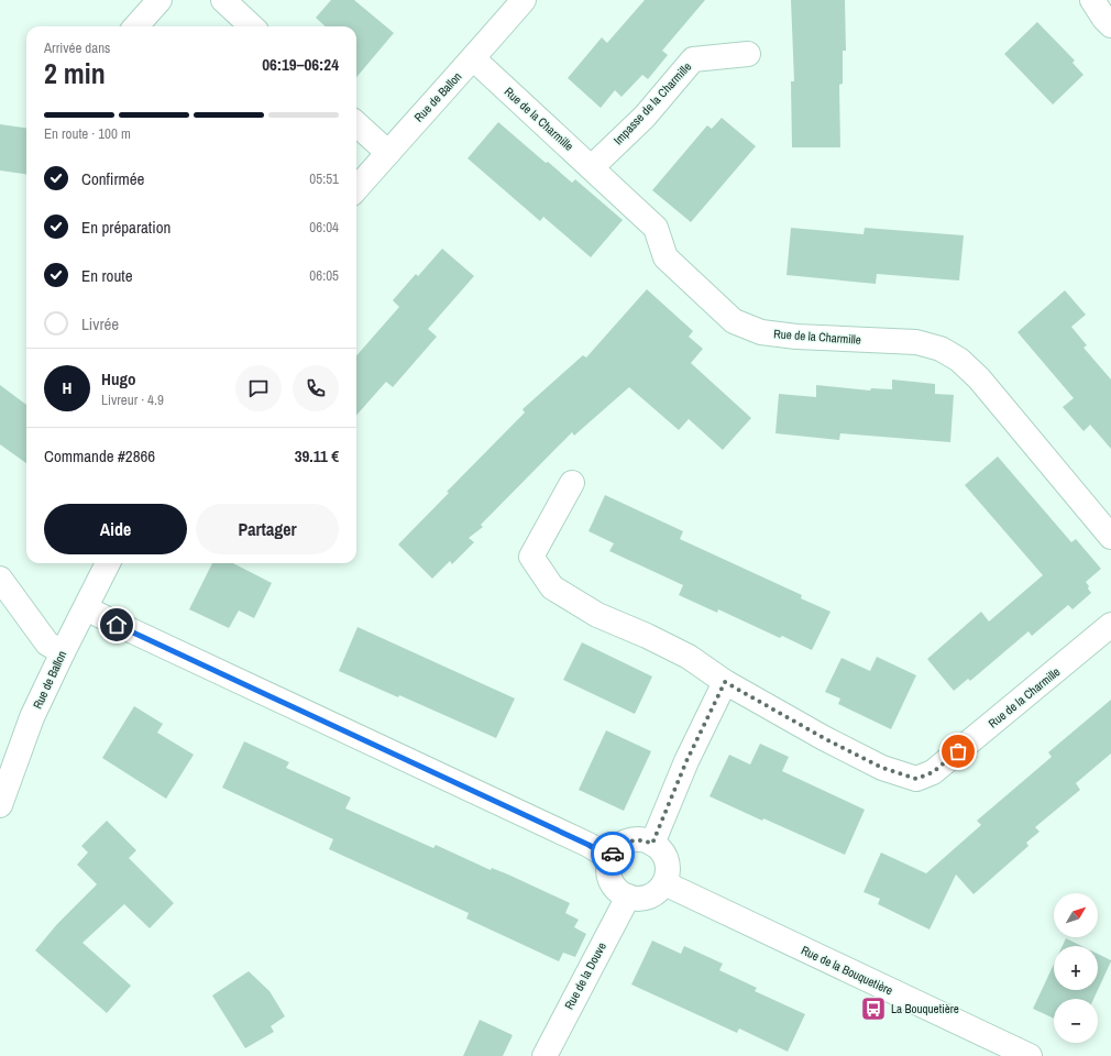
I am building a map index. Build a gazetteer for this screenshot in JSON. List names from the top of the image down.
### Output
{
  "streets": {
    "street": [
      "Rue de Ballon",
      "Impasse de la Charmille",
      "Rue de la Charmille",
      "Rue de la Bouquetière",
      "Rue de la Douve"
    ]
  },
  "crossings": [
    ["Rue de Ballon", "Rue de la Charmille"],
    ["Impasse de la Charmille", "Rue de la Charmille"],
    ["Rue de la Bouquetière", "Rue de la Douve"]
  ],
  "places": {
    "bus stop": ["La Bouquetière"]
  },
  "north": "top right",
  "page": {
    "heading": ["2 min", "Arrivée dans", "06:19–06:24"],
    "panel": [
      "Hugo",
      "Livreur · 4.9",
      "Commande #2866",
      "39.11 €"
    ],
    "bar": "En route · 100 m",
    "list": [
      ["Confirmée", "05:51"],
      ["En préparation", "06:04"],
      ["En route", "06:05"],
      "Livrée"
    ],
    "round": "H",
    "buttons": ["Aide", "Partager"],
    "map_buttons": ["+", "−"]
  }
}
